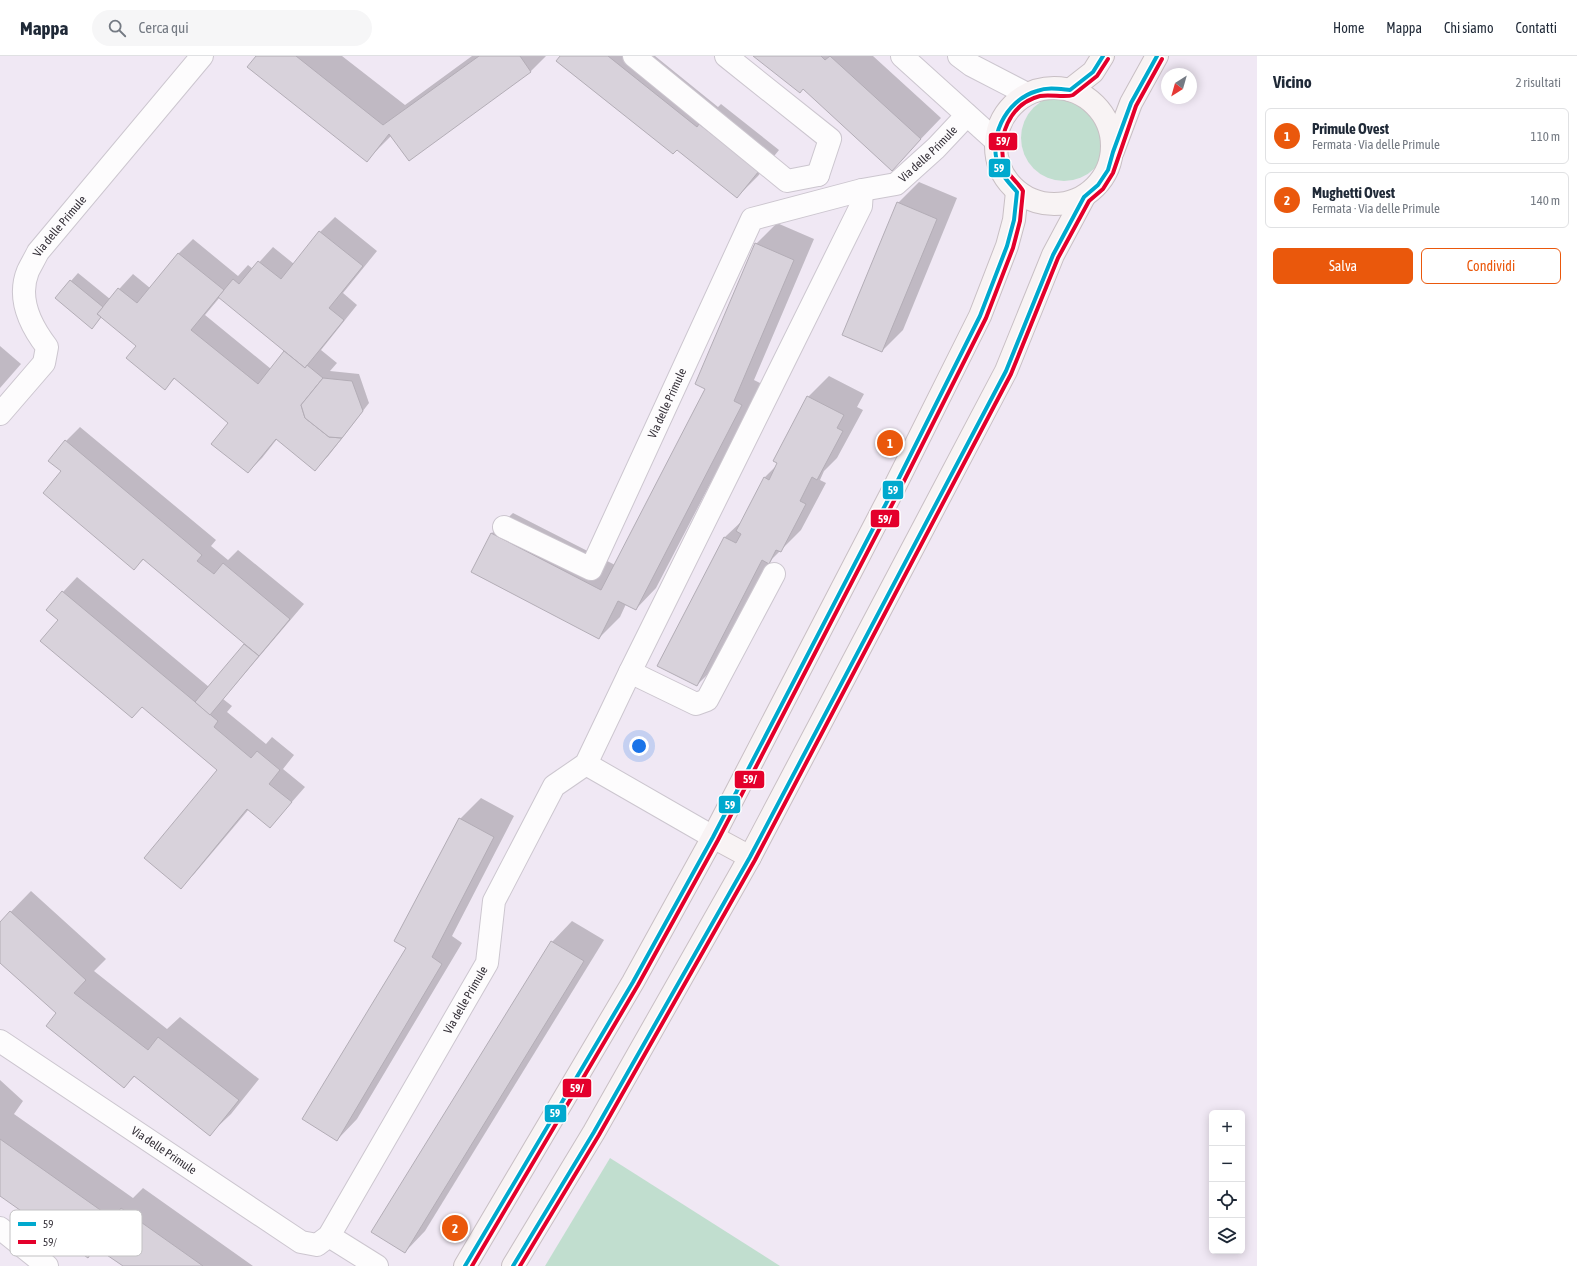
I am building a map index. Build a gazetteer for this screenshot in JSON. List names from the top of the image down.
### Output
{
  "streets": {
    "street": ["Via delle Primule"]
  },
  "lines": ["transit line 59", "transit line 59/"],
  "legend": ["59", "59/"],
  "north": "bottom left",
  "page": {
    "header": "Mappa",
    "search": "Cerca qui",
    "nav": [
      "Home",
      "Mappa",
      "Chi siamo",
      "Contatti"
    ],
    "heading": ["Vicino", "2 risultati"],
    "list": [
      {
        "mark": "1",
        "name": "Primule Ovest",
        "note": "Fermata · Via delle Primule",
        "value": "110 m"
      },
      {
        "mark": "2",
        "name": "Mughetti Ovest",
        "note": "Fermata · Via delle Primule",
        "value": "140 m"
      }
    ],
    "buttons": ["Salva", "Condividi"],
    "pins": ["1", "2"],
    "map_buttons": ["+", "−"]
  }
}
